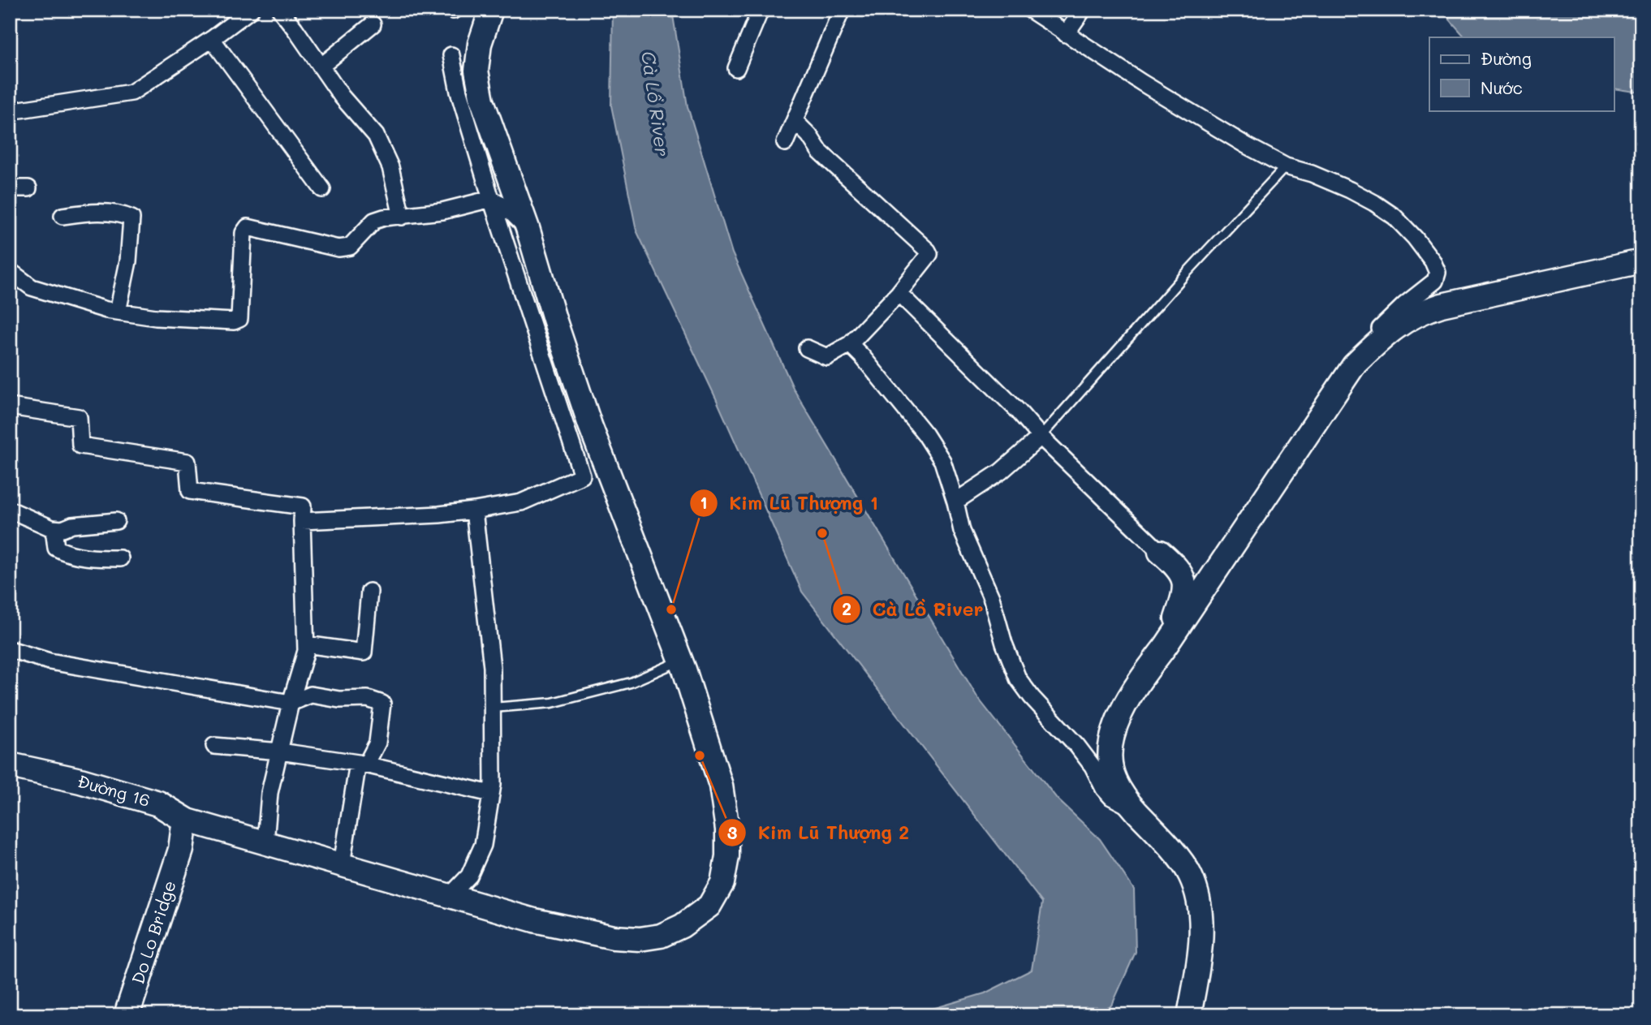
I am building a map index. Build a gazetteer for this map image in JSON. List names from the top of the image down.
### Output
{
  "streets": {
    "main road": ["Đường 16", "Do Lo Bridge"]
  },
  "crossings": [
    ["Đường 16", "Do Lo Bridge"]
  ],
  "water": ["Cà Lồ River"],
  "places": ["Cà Lồ River", "Kim Lũ Thượng 1", "Kim Lũ Thượng 2"],
  "legend": ["Đường", "Nước"]
}
